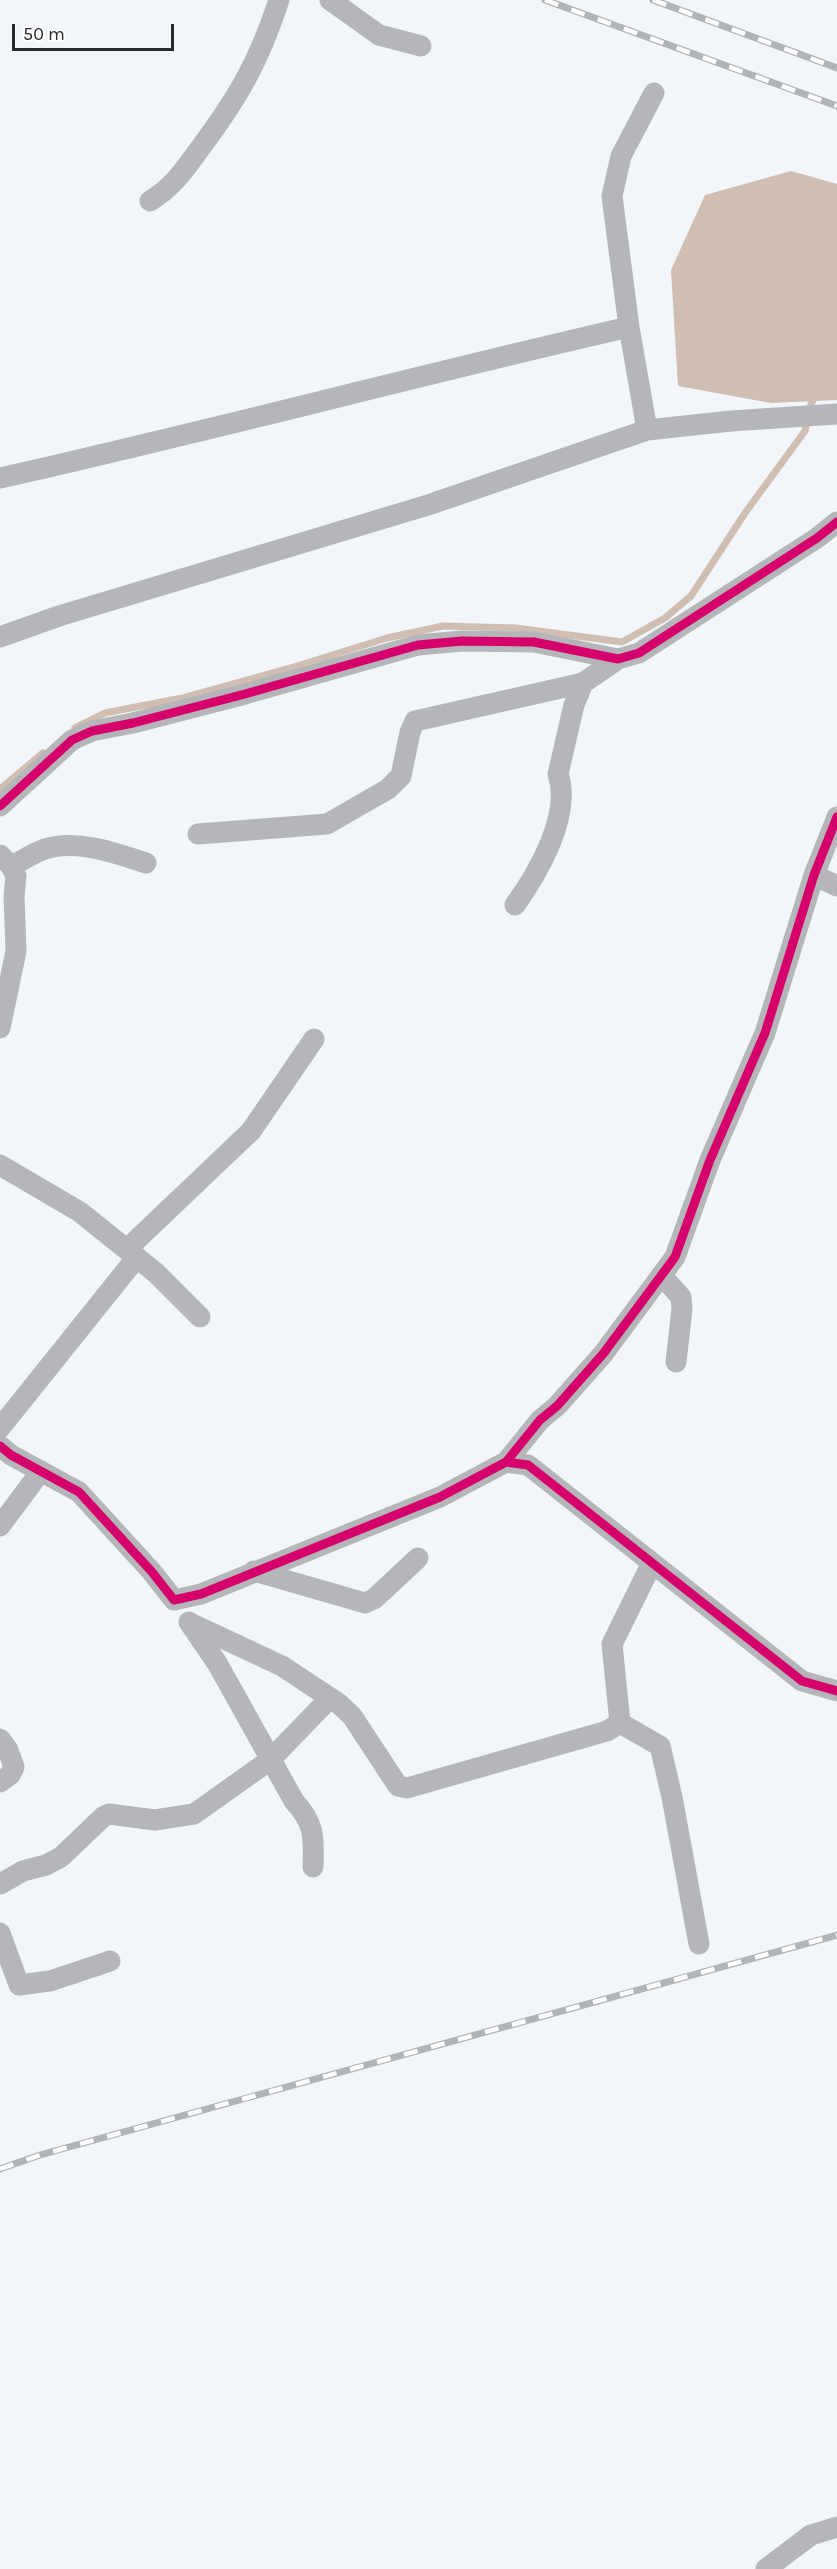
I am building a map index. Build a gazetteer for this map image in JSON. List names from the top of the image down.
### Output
{
  "scale_bar": "50 m"
}
